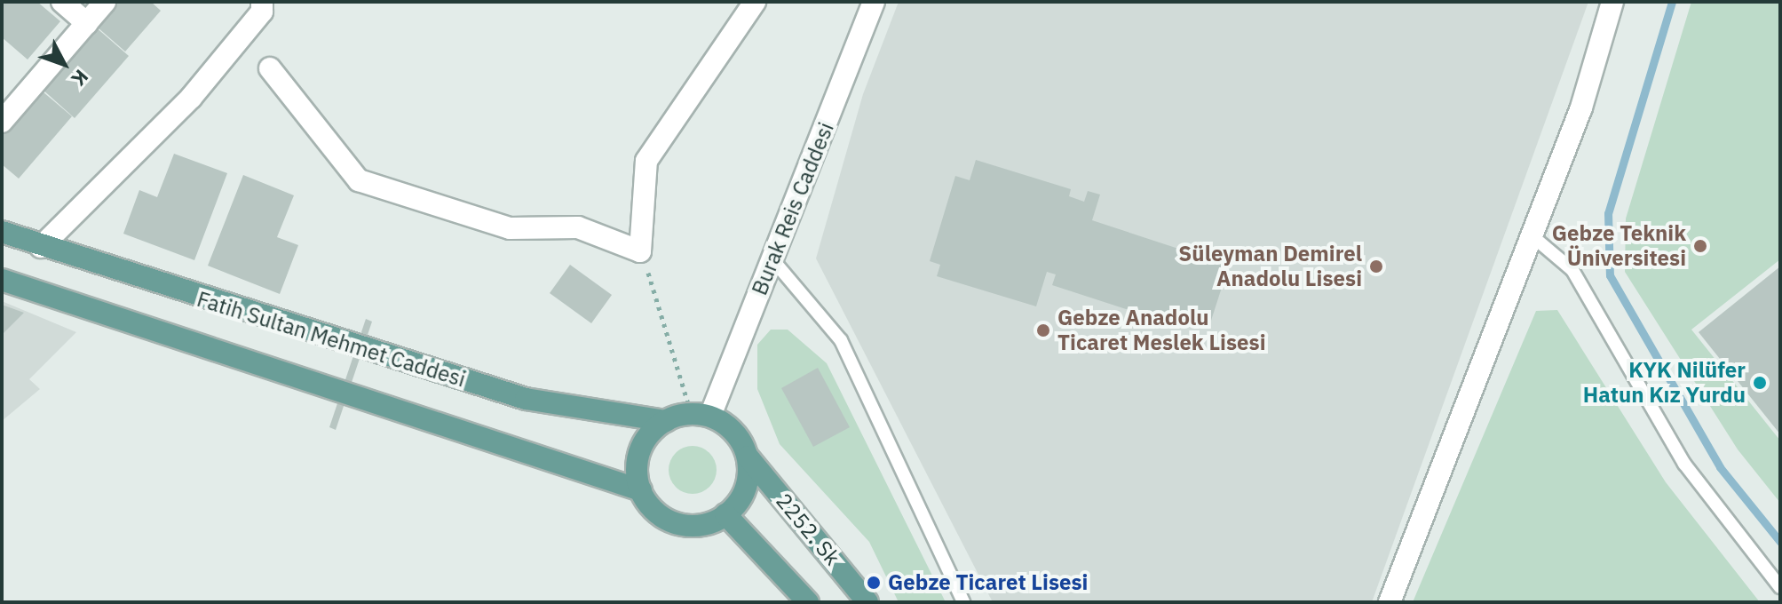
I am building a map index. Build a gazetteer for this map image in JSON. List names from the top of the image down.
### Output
{
  "streets": {
    "main road": ["Fatih Sultan Mehmet Caddesi", "2252. Sk"],
    "street": ["Burak Reis Caddesi"]
  },
  "crossings": [
    ["Burak Reis Caddesi", "Fatih Sultan Mehmet Caddesi"],
    ["Burak Reis Caddesi", "2252. Sk"],
    ["Fatih Sultan Mehmet Caddesi", "2252. Sk"]
  ],
  "places": [
    "Gebze Teknik Üniversitesi",
    "Süleyman Demirel Anadolu Lisesi",
    "Gebze Anadolu Ticaret Meslek Lisesi",
    "KYK Nilüfer Hatun Kız Yurdu",
    "Gebze Ticaret Lisesi"
  ],
  "north": "bottom right"
}
